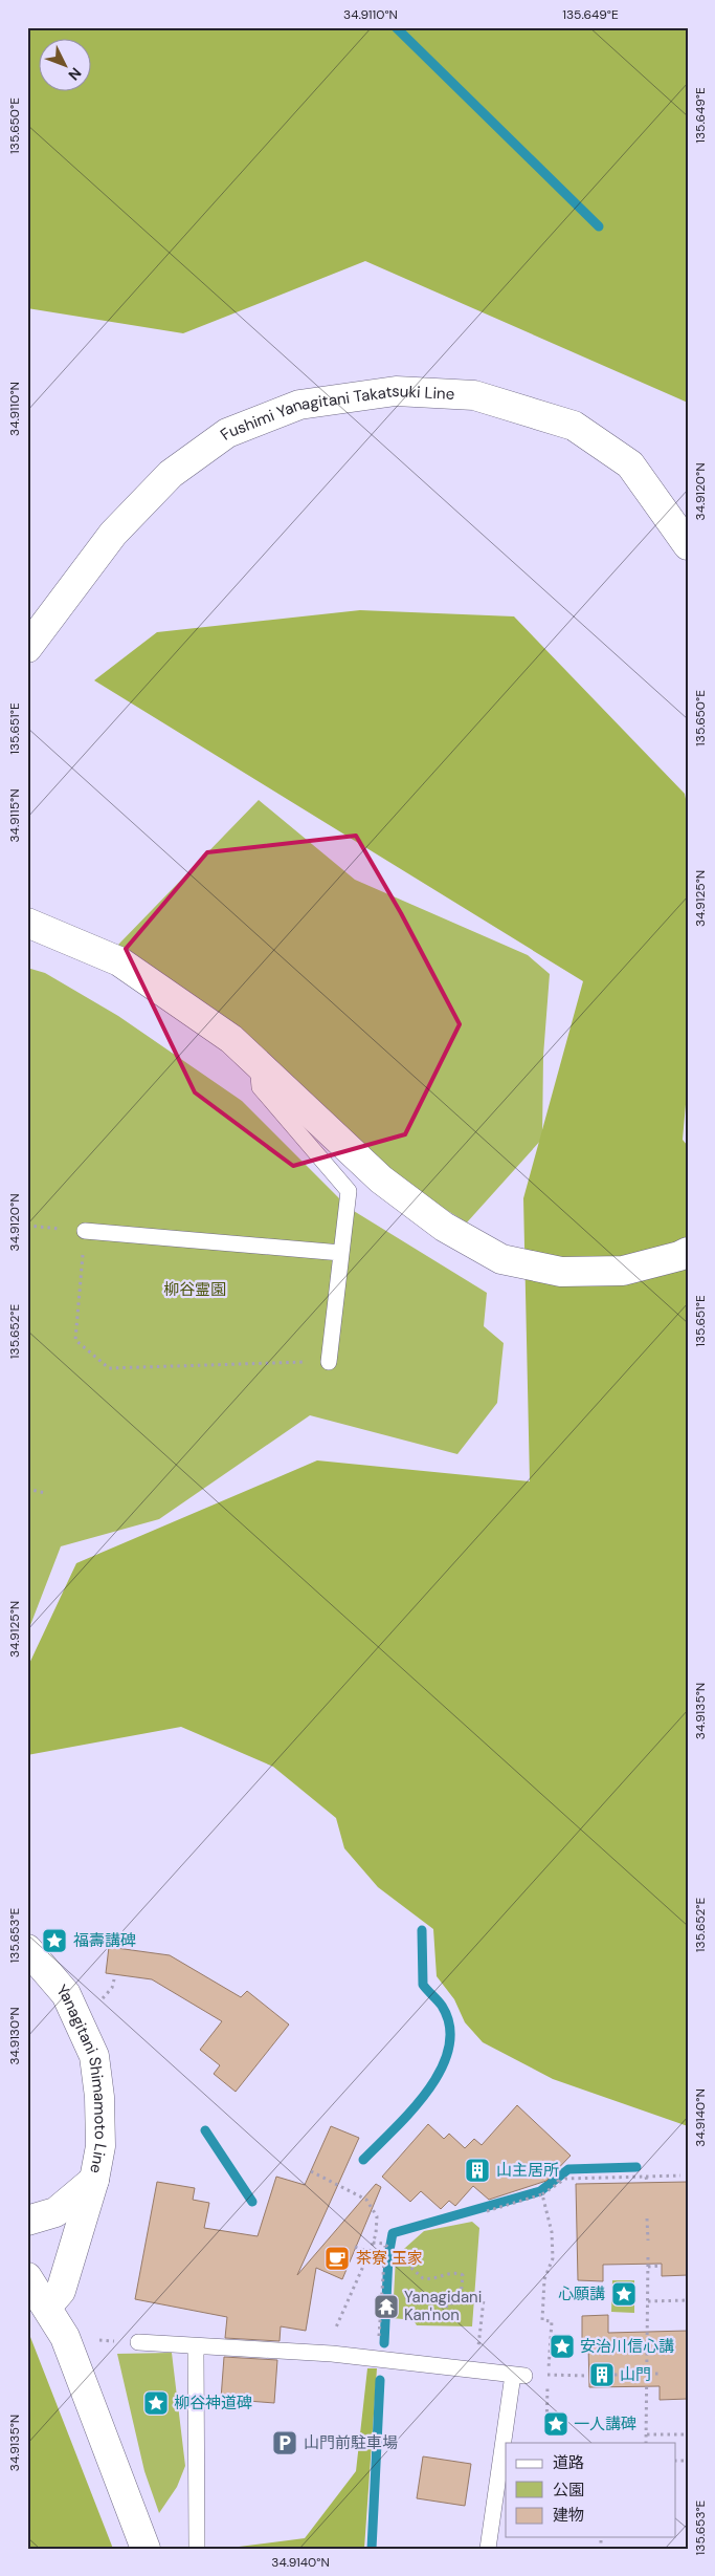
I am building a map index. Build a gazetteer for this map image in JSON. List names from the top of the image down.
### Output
{
  "streets": {
    "main road": ["Fushimi Yanagitani Takatsuki Line", "Yanagitani Shimamoto Line"]
  },
  "parks": ["柳谷霊園"],
  "places": {
    "place": [
      "福壽講碑",
      "心願講",
      "安治川信心講",
      "柳谷神道碑",
      "一人講碑"
    ],
    "building": ["山主居所", "山門"],
    "cafe": ["茶寮 玉家"],
    "temple": ["Yanagidani Kan'non"],
    "parking": ["山門前駐車場"]
  },
  "legend": ["道路", "公園", "建物"],
  "north": "bottom right",
  "coordinates": [
    "34.9110°N",
    "135.649°E",
    "135.650°E",
    "34.9120°N",
    "135.651°E",
    "34.9115°N",
    "34.9125°N",
    "135.652°E",
    "34.9135°N",
    "135.653°E",
    "34.9130°N",
    "34.9140°N"
  ]
}
